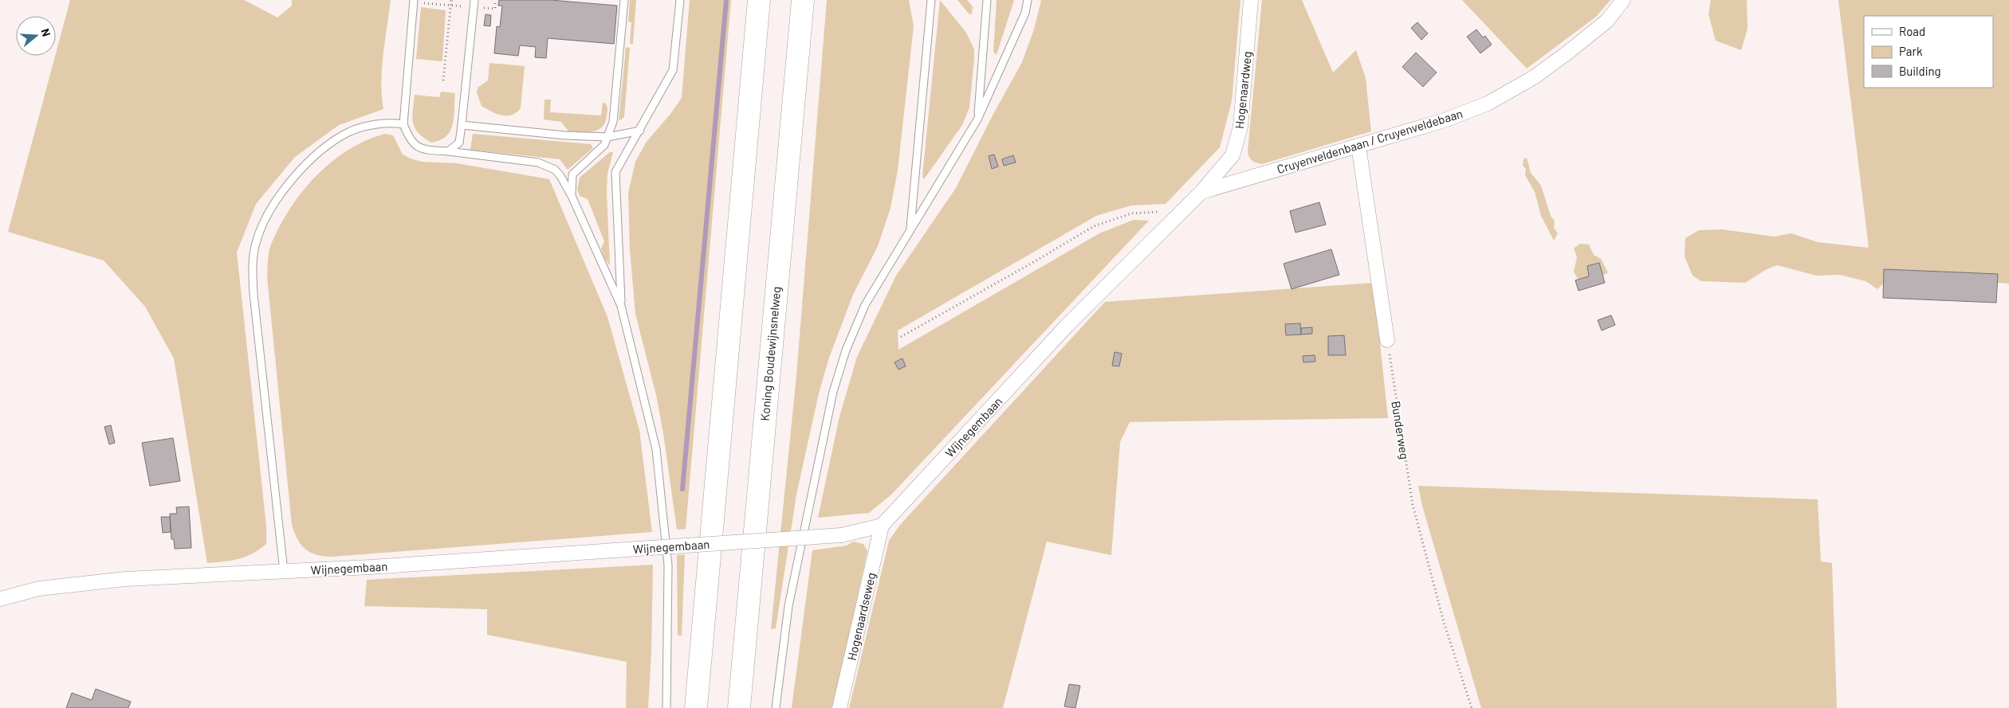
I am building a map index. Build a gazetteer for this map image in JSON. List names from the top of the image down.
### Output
{
  "streets": {
    "highway": ["Koning Boudewijnsnelweg"],
    "street": [
      "Hogenaardweg",
      "Cruyenveldenbaan / Cruyenveldebaan",
      "Wijnegembaan",
      "Hogenaardseweg"
    ],
    "path": ["Bunderweg"]
  },
  "crossings": [
    ["Hogenaardweg", "Cruyenveldenbaan / Cruyenveldebaan"],
    ["Hogenaardweg", "Wijnegembaan"],
    ["Cruyenveldenbaan / Cruyenveldebaan", "Wijnegembaan"],
    ["Wijnegembaan", "Hogenaardseweg"]
  ],
  "legend": ["Road", "Park", "Building"],
  "north": "right"
}
